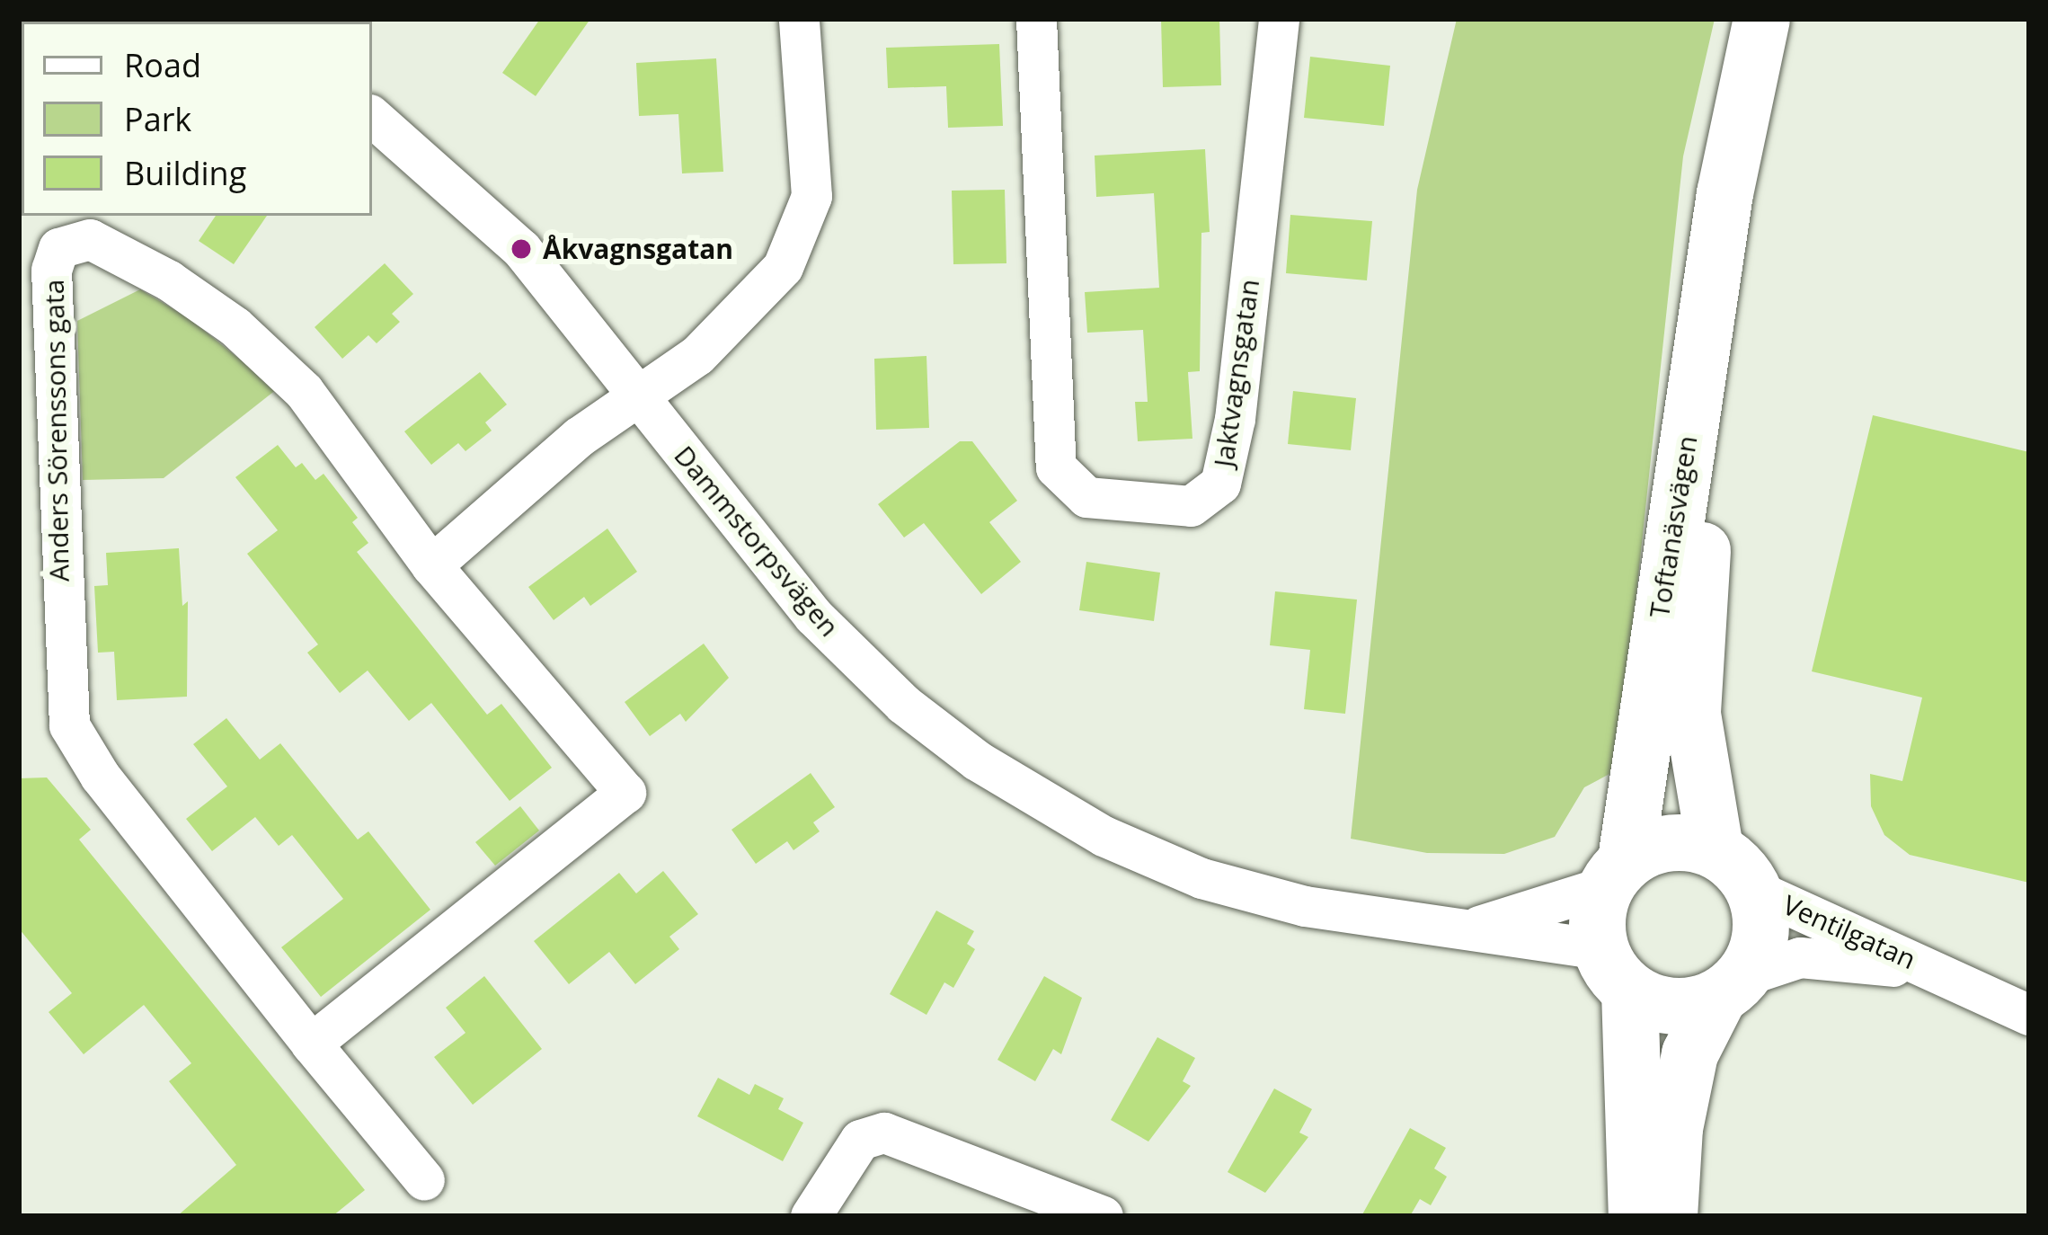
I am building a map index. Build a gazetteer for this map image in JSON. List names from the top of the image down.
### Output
{
  "streets": {
    "street": [
      "Jaktvagnsgatan",
      "Anders Sörenssons gata",
      "Toftanäsvägen",
      "Dammstorpsvägen",
      "Ventilgatan"
    ]
  },
  "crossings": [
    ["Toftanäsvägen", "Dammstorpsvägen"],
    ["Toftanäsvägen", "Ventilgatan"],
    ["Dammstorpsvägen", "Ventilgatan"]
  ],
  "places": ["Åkvagnsgatan"],
  "legend": ["Road", "Park", "Building"]
}
